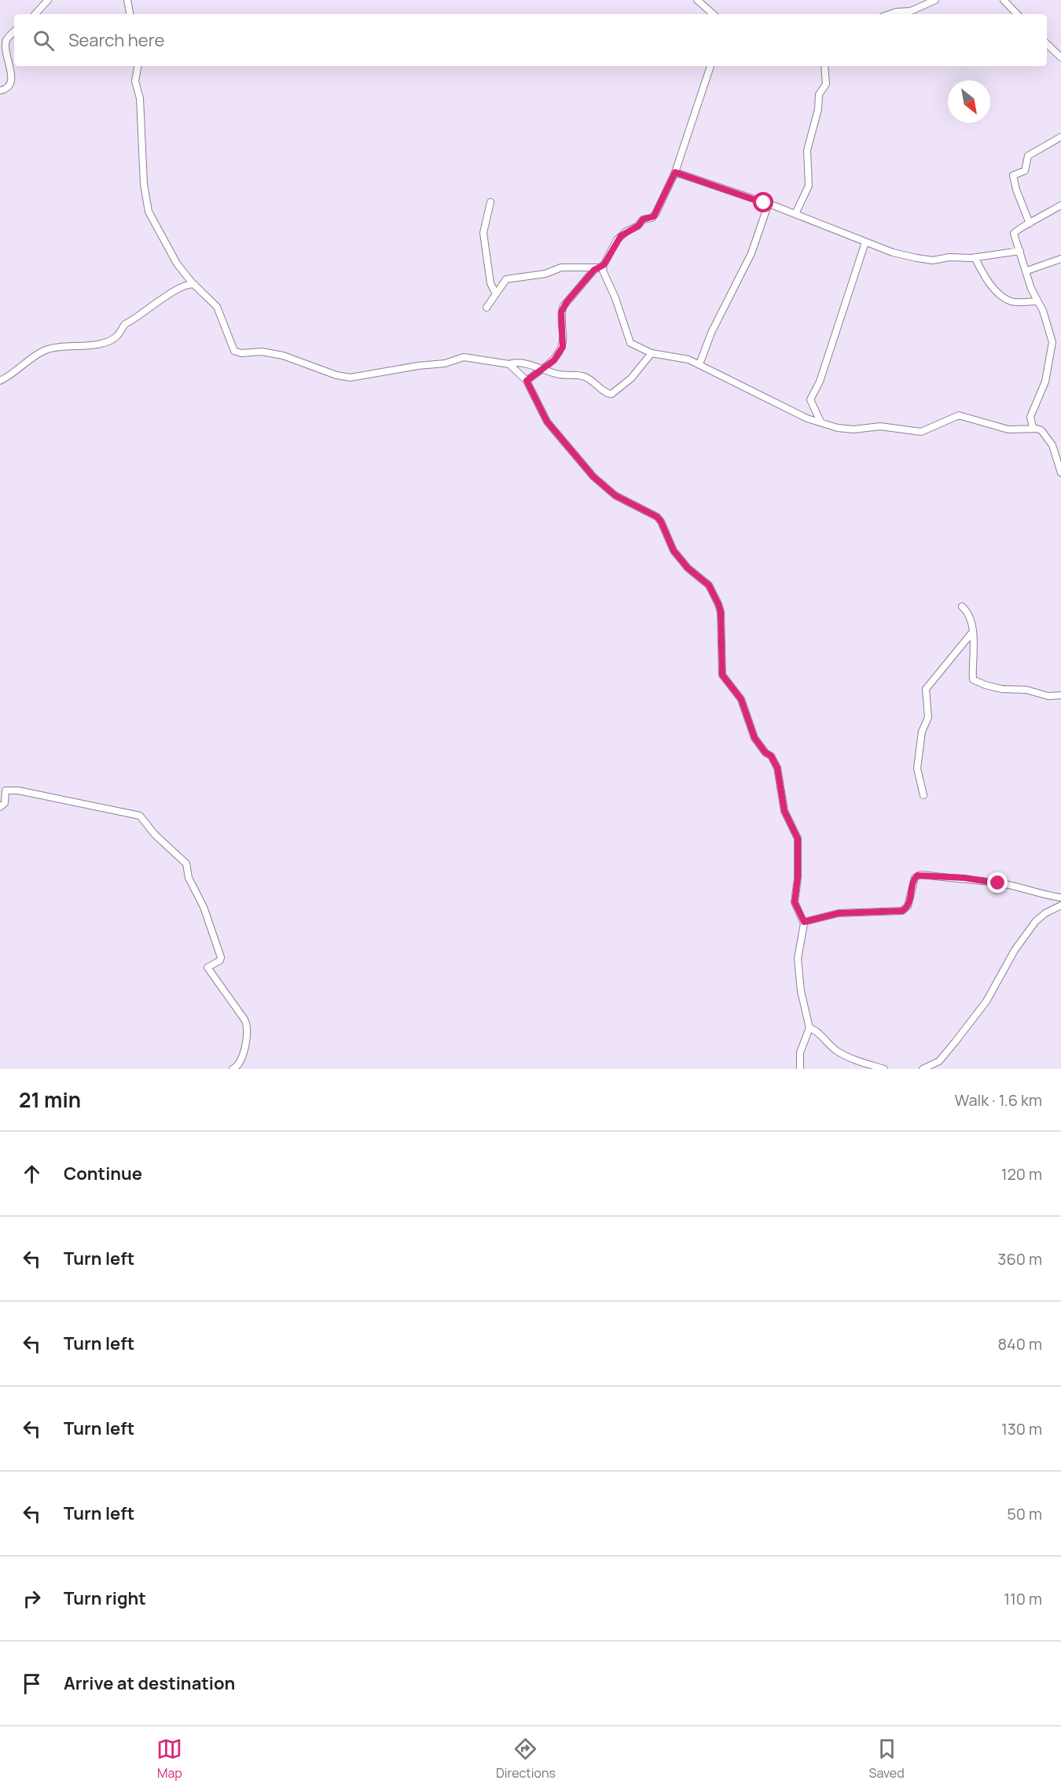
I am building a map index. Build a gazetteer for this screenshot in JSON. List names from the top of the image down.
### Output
{
  "north": "bottom right",
  "page": {
    "search": "Search here",
    "heading": ["21 min", "Walk · 1.6 km"],
    "list": [
      ["Continue", "120 m"],
      ["Turn left", "360 m"],
      ["Turn left", "840 m"],
      ["Turn left", "130 m"],
      ["Turn left", "50 m"],
      ["Turn right", "110 m"],
      "Arrive at destination"
    ],
    "nav": ["Map", "Directions", "Saved"]
  }
}
